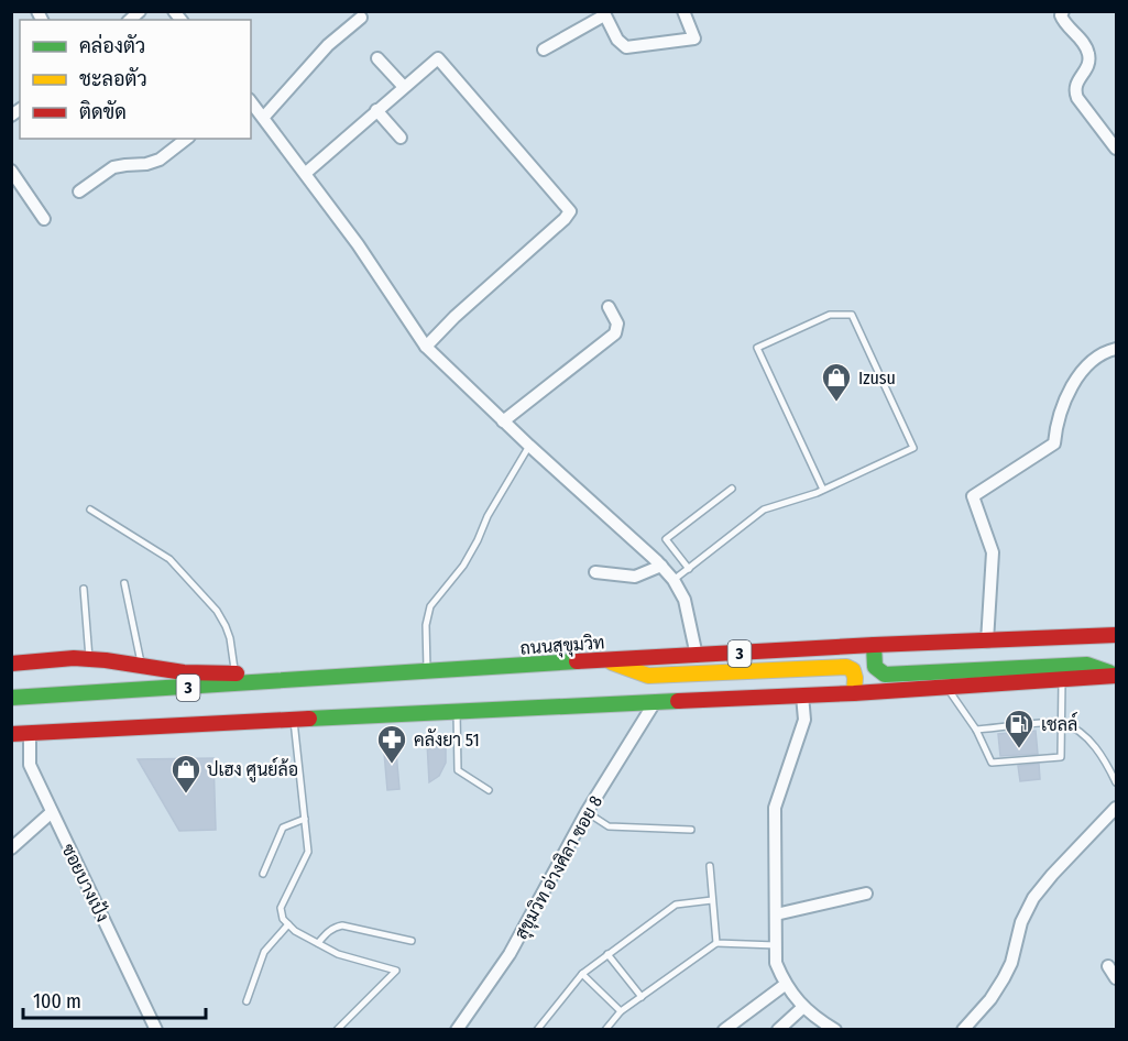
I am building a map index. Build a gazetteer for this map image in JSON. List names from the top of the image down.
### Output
{
  "streets": {
    "main road": ["ถนนสุขุมวิท", "3"],
    "street": ["สุขุมวิท อ่างศิลา ซอย 8", "ซอยบางเป้ง"]
  },
  "crossings": [
    ["3", "สุขุมวิท อ่างศิลา ซอย 8"],
    ["3", "ซอยบางเป้ง"]
  ],
  "places": {
    "shop": ["Izusu", "ปเฮง ศูนย์ล้อ"],
    "fuel station": ["เชลล์"],
    "pharmacy": ["คลังยา 51"]
  },
  "legend": ["คล่องตัว", "ชะลอตัว", "ติดขัด"],
  "scale_bar": "100 m"
}
